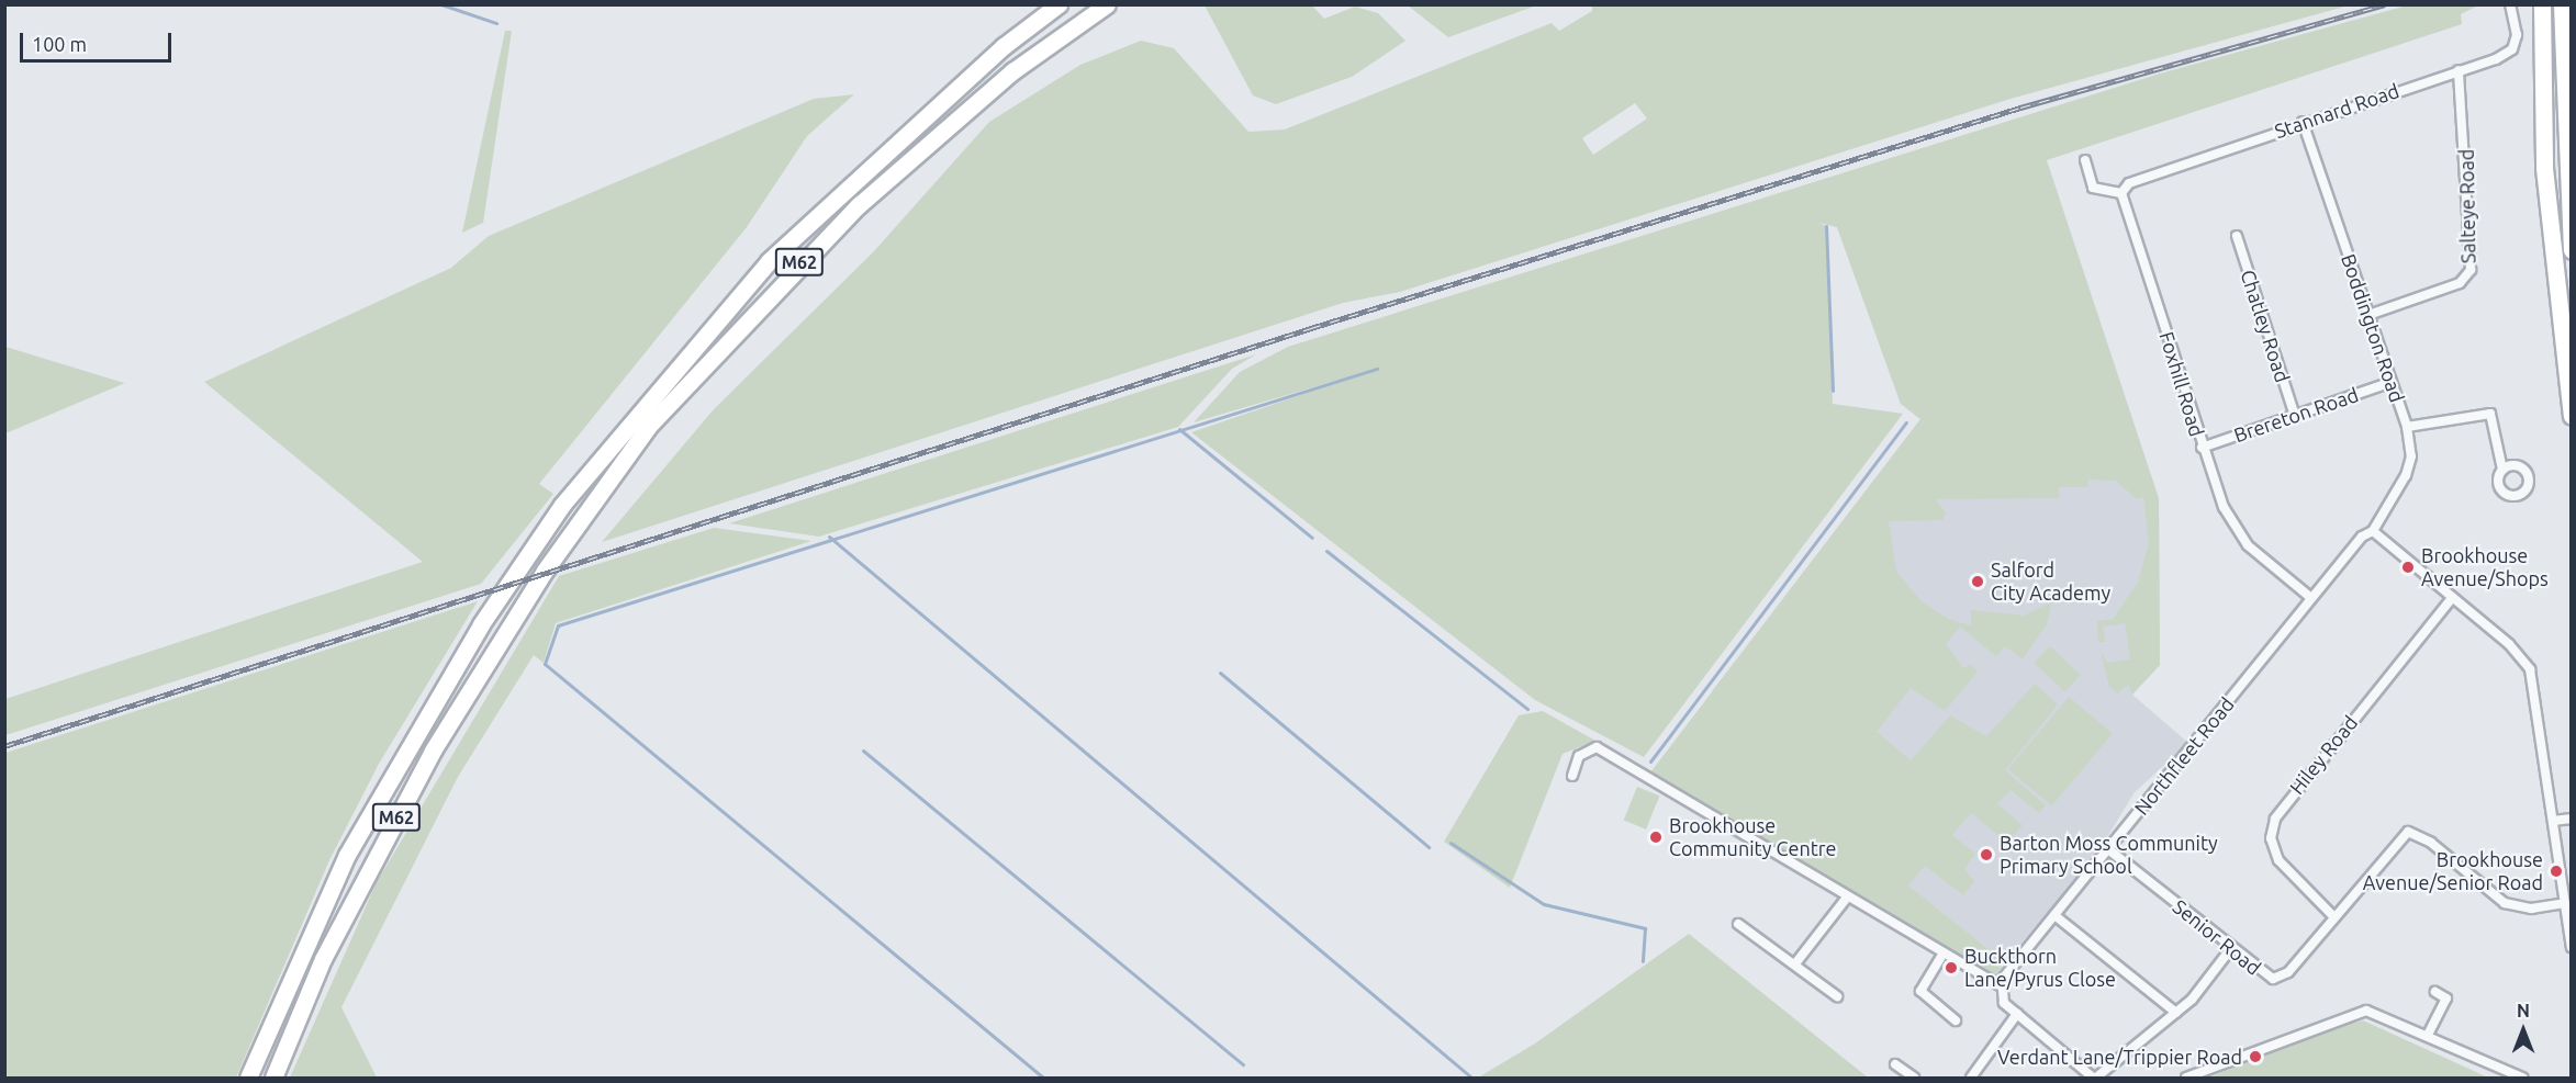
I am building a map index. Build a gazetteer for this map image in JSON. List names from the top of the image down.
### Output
{
  "streets": {
    "highway": ["M62"],
    "street": [
      "Stannard Road",
      "Salteye Road",
      "Chatley Road",
      "Boddington Road",
      "Foxhill Road",
      "Brereton Road",
      "Hiley Road",
      "Northfleet Road",
      "Senior Road"
    ]
  },
  "crossings": [
    ["Stannard Road", "Salteye Road"],
    ["Stannard Road", "Boddington Road"],
    ["Stannard Road", "Foxhill Road"],
    ["Salteye Road", "Boddington Road"],
    ["Chatley Road", "Brereton Road"],
    ["Boddington Road", "Brereton Road"],
    ["Boddington Road", "Northfleet Road"],
    ["Foxhill Road", "Brereton Road"],
    ["Foxhill Road", "Northfleet Road"],
    ["Hiley Road", "Senior Road"],
    ["Northfleet Road", "Senior Road"]
  ],
  "places": [
    "Brookhouse Avenue/Shops",
    "Salford City Academy",
    "Brookhouse Community Centre",
    "Barton Moss Community Primary School",
    "Brookhouse Avenue/Senior Road",
    "Buckthorn Lane/Pyrus Close",
    "Verdant Lane/Trippier Road"
  ],
  "scale_bar": "100 m",
  "north": "top"
}
